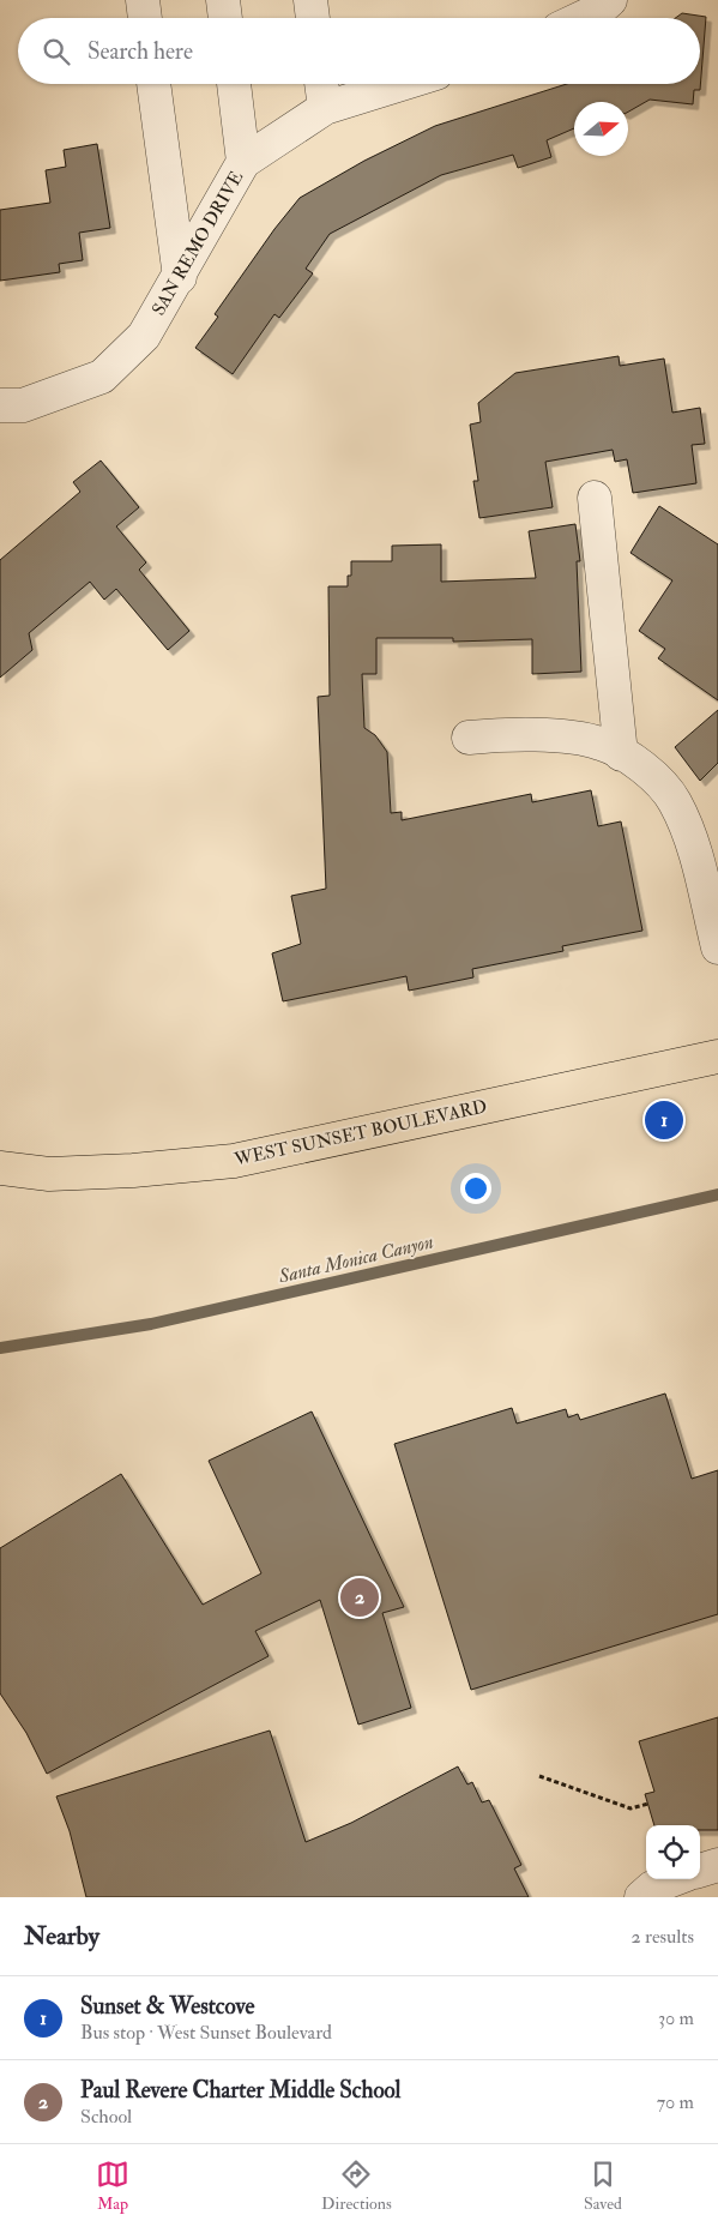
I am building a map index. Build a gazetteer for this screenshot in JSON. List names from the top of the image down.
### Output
{
  "streets": {
    "main road": ["WEST SUNSET BOULEVARD"],
    "street": ["SAN REMO DRIVE"]
  },
  "water": ["Santa Monica Canyon"],
  "north": "right",
  "page": {
    "search": "Search here",
    "pins": ["1", "2"],
    "heading": ["Nearby", "2 results"],
    "list": [
      {
        "mark": "1",
        "name": "Sunset & Westcove",
        "note": "Bus stop · West Sunset Boulevard",
        "value": "30 m"
      },
      {
        "mark": "2",
        "name": "Paul Revere Charter Middle School",
        "note": "School",
        "value": "70 m"
      }
    ],
    "nav": ["Map", "Directions", "Saved"]
  }
}
